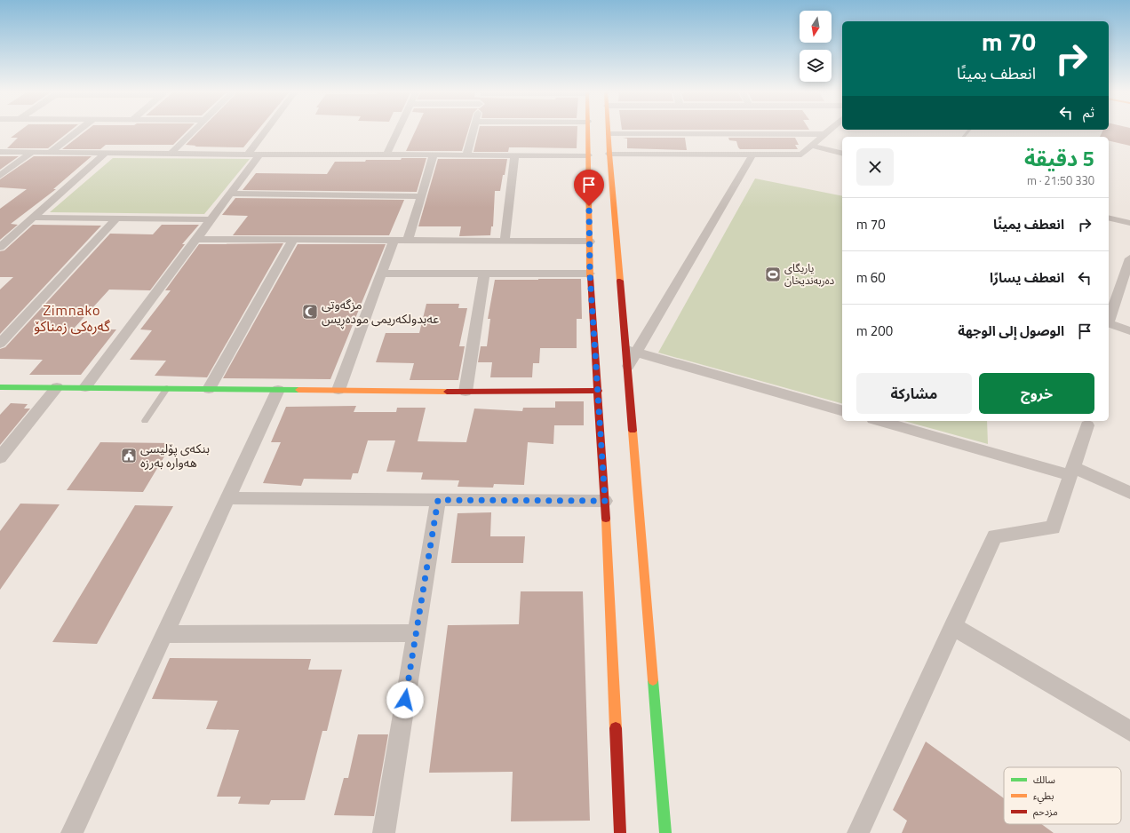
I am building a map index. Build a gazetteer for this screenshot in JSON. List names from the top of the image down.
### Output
{
  "districts": ["Zimnako گەرەکی زمناکۆ"],
  "places": {
    "sports": ["یاریگاى ده‌ربه‌ندیخان"],
    "mosque": ["مزگەوتی عەبدولکەریمی مودەڕیس"],
    "public building": ["بنکەی پۆلیسی هەوارە بەرزە"]
  },
  "legend": ["سالك", "بطيء", "مزدحم"],
  "north": "bottom",
  "page": {
    "turn": ["70 m", "انعطف يمينًا"],
    "then": "ثم",
    "heading": ["5 دقيقة", "330 m · 21:50"],
    "list": [
      {
        "name": "انعطف يمينًا",
        "value": "70 m"
      },
      {
        "name": "انعطف يسارًا",
        "value": "60 m"
      },
      {
        "name": "الوصول إلى الوجهة",
        "value": "200 m"
      }
    ],
    "buttons": ["خروج", "مشاركة"]
  }
}
